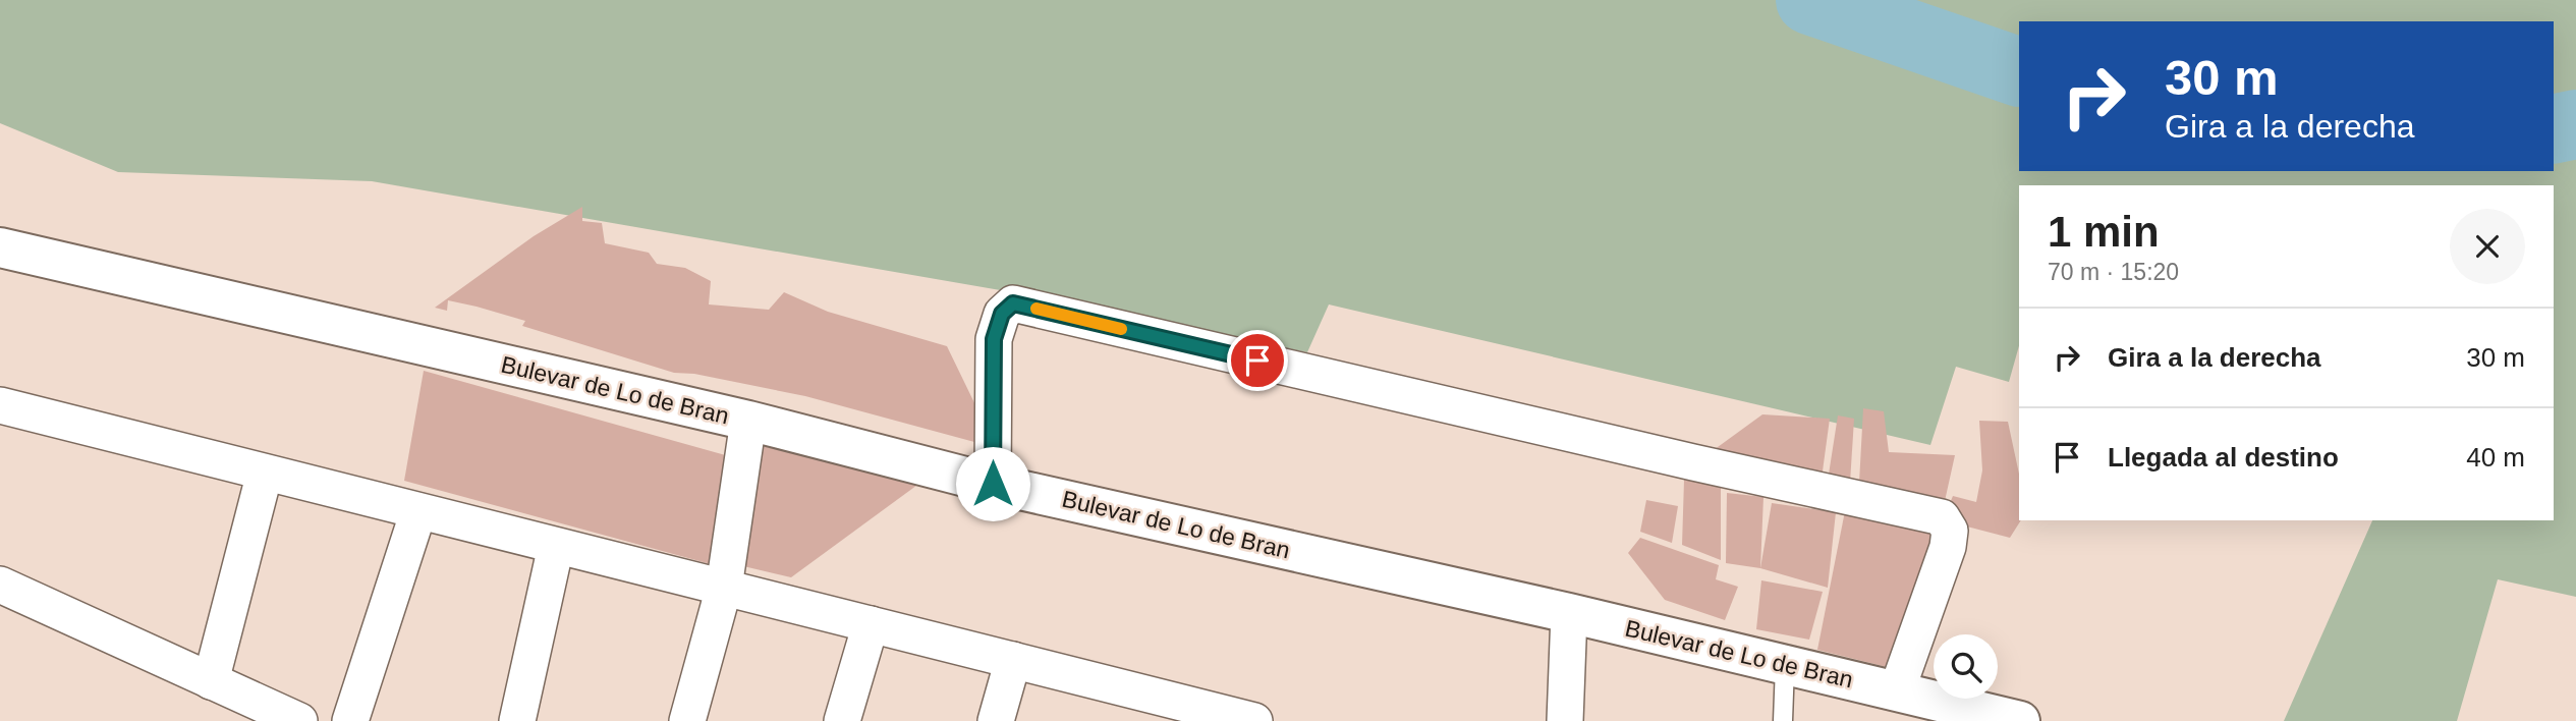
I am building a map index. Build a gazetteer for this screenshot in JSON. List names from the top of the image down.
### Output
{
  "streets": {
    "street": ["Bulevar de Lo de Bran"]
  },
  "page": {
    "turn": ["30 m", "Gira a la derecha"],
    "heading": ["1 min", "70 m · 15:20"],
    "list": [
      {
        "name": "Gira a la derecha",
        "value": "30 m"
      },
      {
        "name": "Llegada al destino",
        "value": "40 m"
      }
    ]
  }
}
